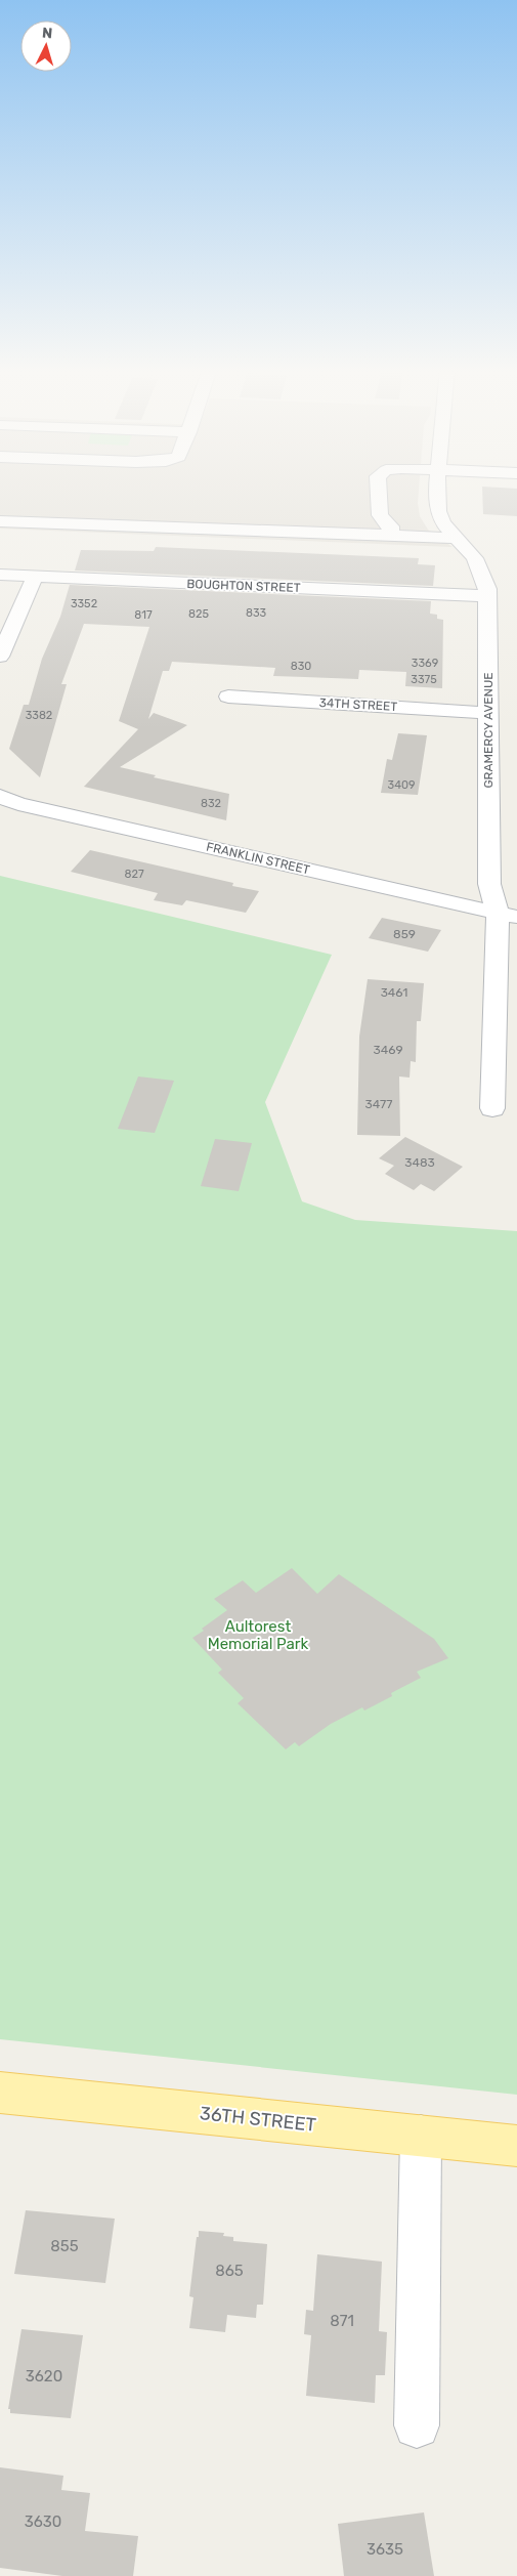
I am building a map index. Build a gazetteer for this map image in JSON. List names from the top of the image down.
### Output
{
  "streets": {
    "main road": ["36TH STREET"],
    "street": [
      "BOUGHTON STREET",
      "34TH STREET",
      "GRAMERCY AVENUE",
      "FRANKLIN STREET"
    ]
  },
  "crossings": [
    ["BOUGHTON STREET", "GRAMERCY AVENUE"],
    ["34TH STREET", "GRAMERCY AVENUE"],
    ["GRAMERCY AVENUE", "FRANKLIN STREET"]
  ],
  "parks": ["Aultorest Memorial Park"],
  "house_numbers": [
    "3352",
    "833",
    "825",
    "817",
    "3369",
    "830",
    "3375",
    "3382",
    "3409",
    "832",
    "827",
    "859",
    "3461",
    "3469",
    "3477",
    "3483",
    "855",
    "865",
    "871",
    "3620",
    "3630",
    "3635"
  ],
  "north": "top"
}
